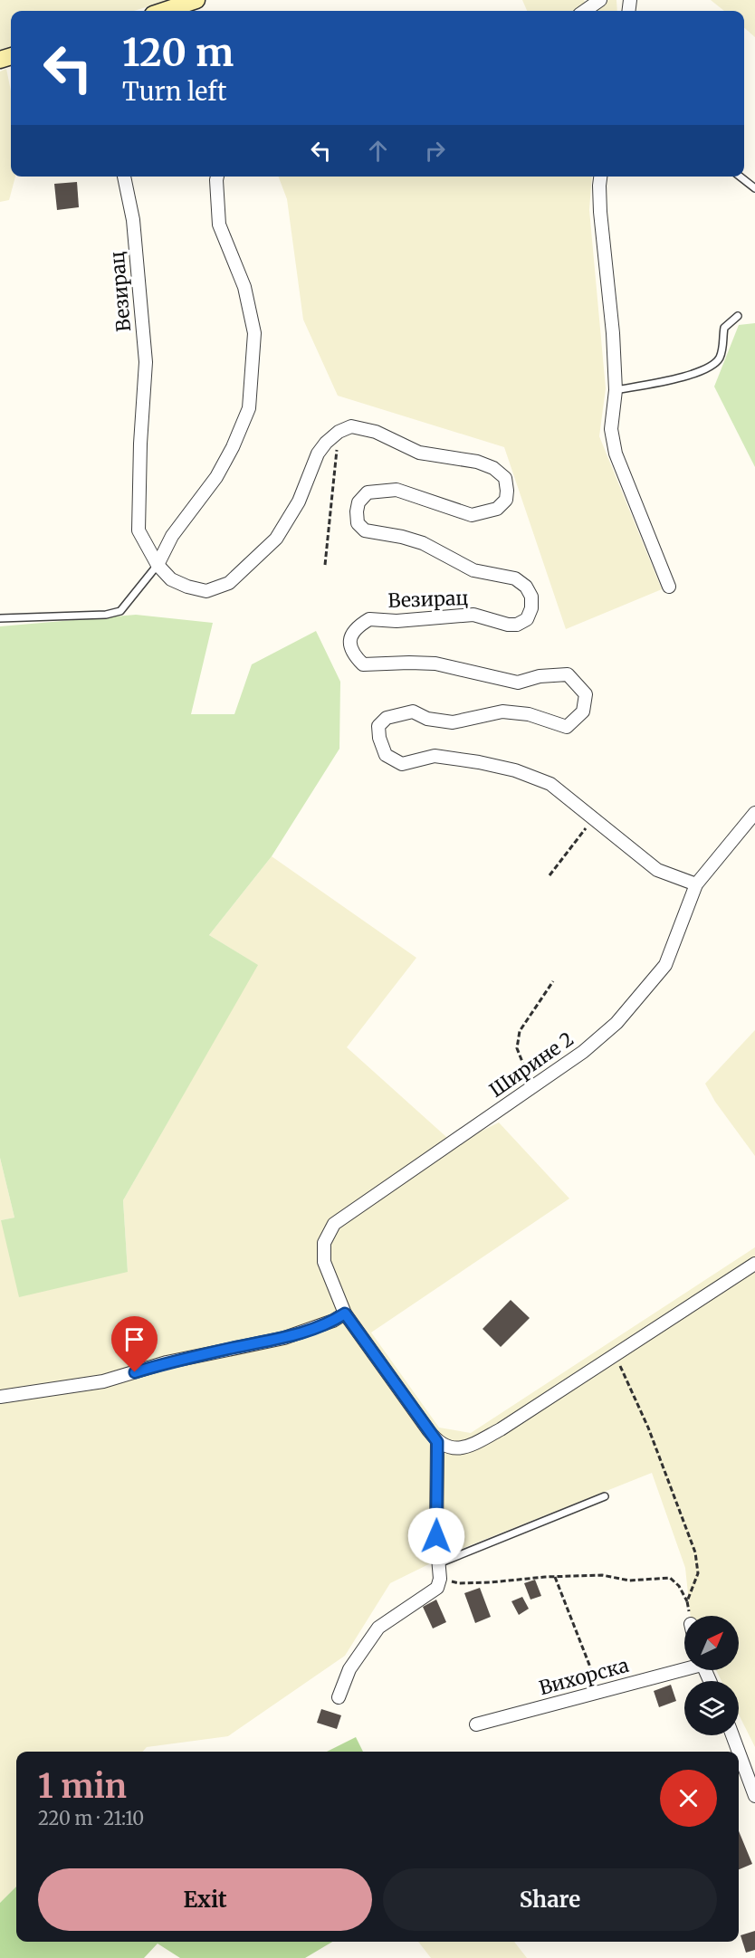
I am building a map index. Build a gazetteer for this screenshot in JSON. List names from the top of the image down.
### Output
{
  "streets": {
    "street": ["Везирац", "Ширине 2", "Вихорска"]
  },
  "crossings": [
    ["Везирац", "Ширине 2"]
  ],
  "north": "top right",
  "page": {
    "turn": ["120 m", "Turn left"],
    "heading": ["1 min", "220 m · 21:10"],
    "buttons": ["Exit", "Share"]
  }
}
